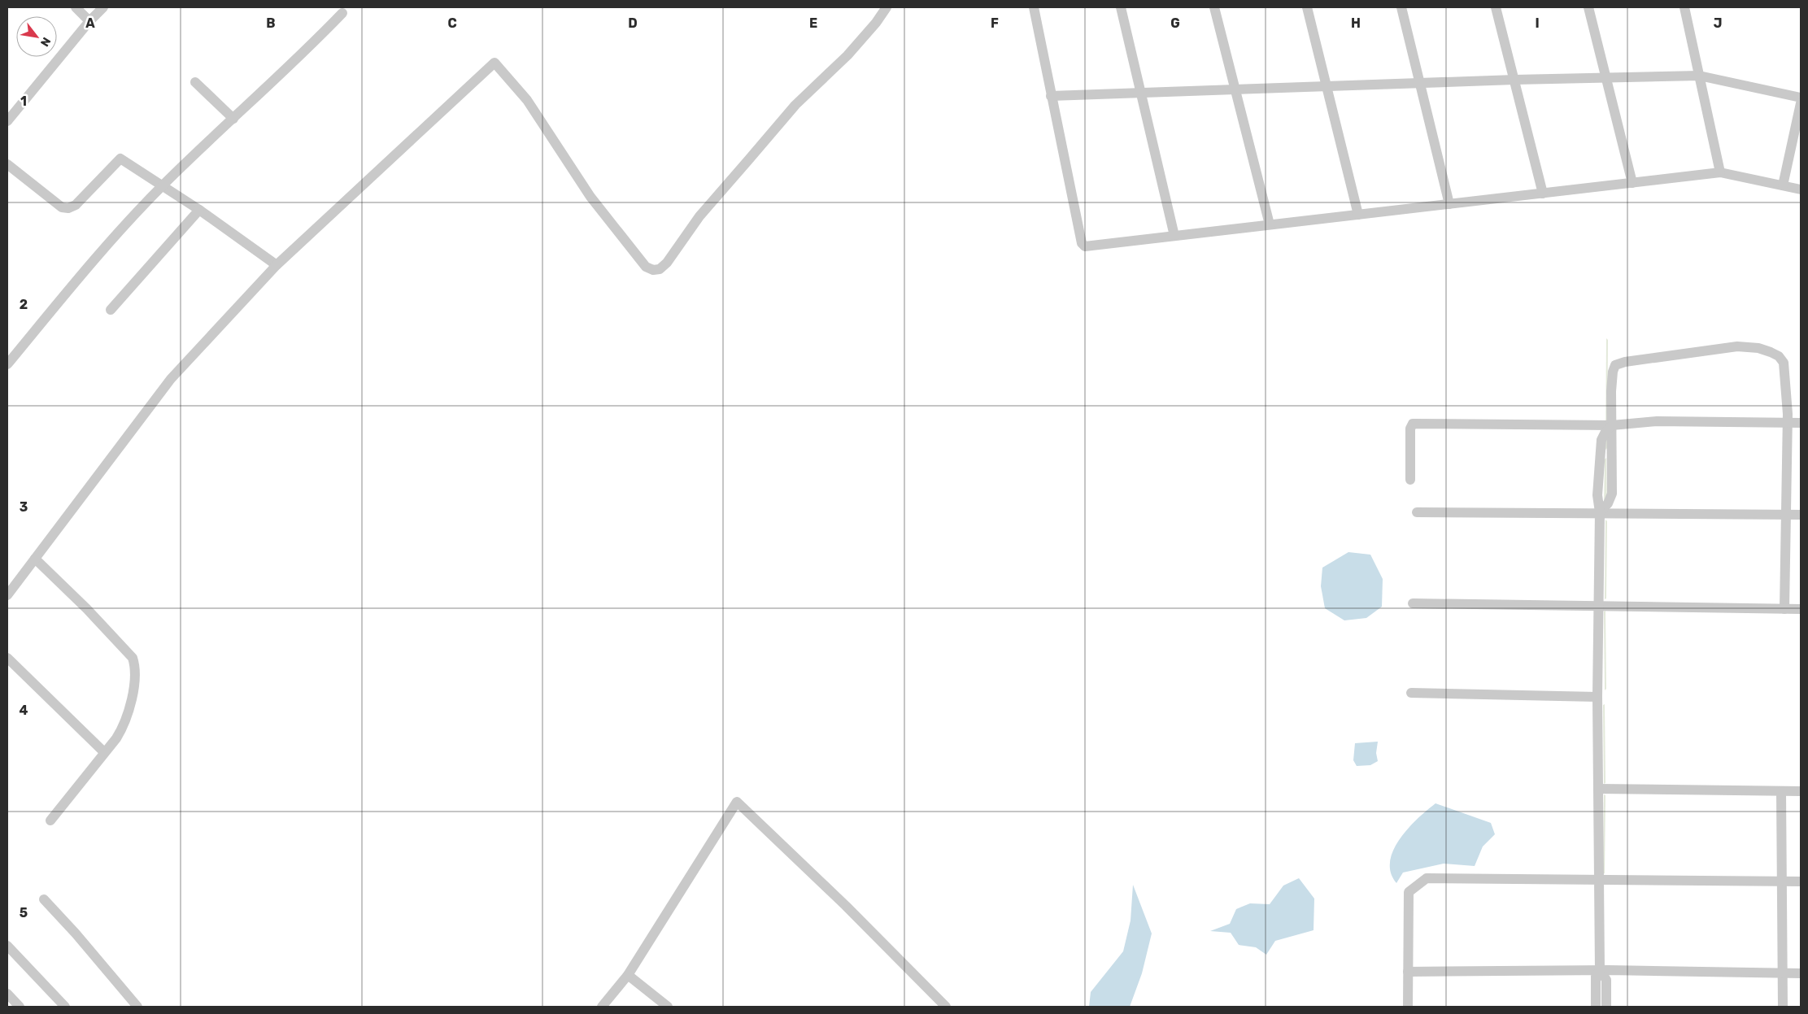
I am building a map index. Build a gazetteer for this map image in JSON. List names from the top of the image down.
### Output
{
  "north": "bottom right",
  "grid": {
    "columns": [
      "A",
      "B",
      "C",
      "D",
      "E",
      "F",
      "G",
      "H",
      "I",
      "J"
    ],
    "rows": [
      "1",
      "2",
      "3",
      "4",
      "5"
    ]
  }
}
